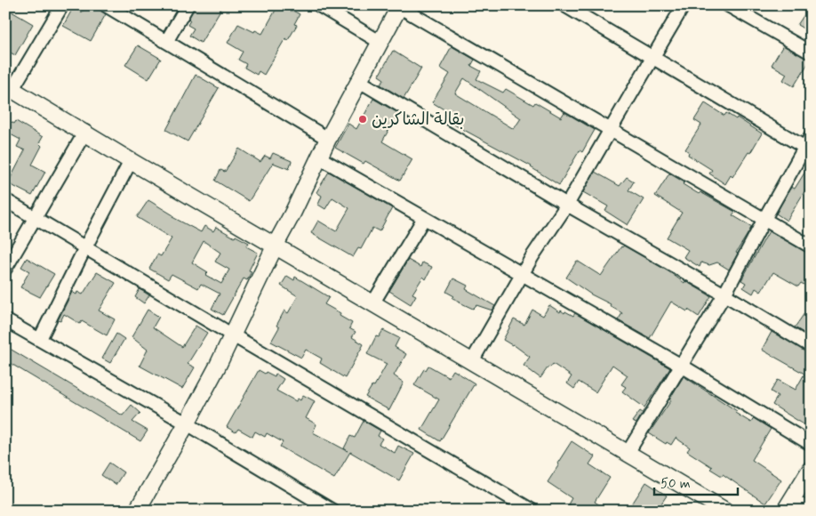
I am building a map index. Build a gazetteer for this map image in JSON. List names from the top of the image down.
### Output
{
  "places": ["بقالة الشاكرين"],
  "scale_bar": "50 m"
}
